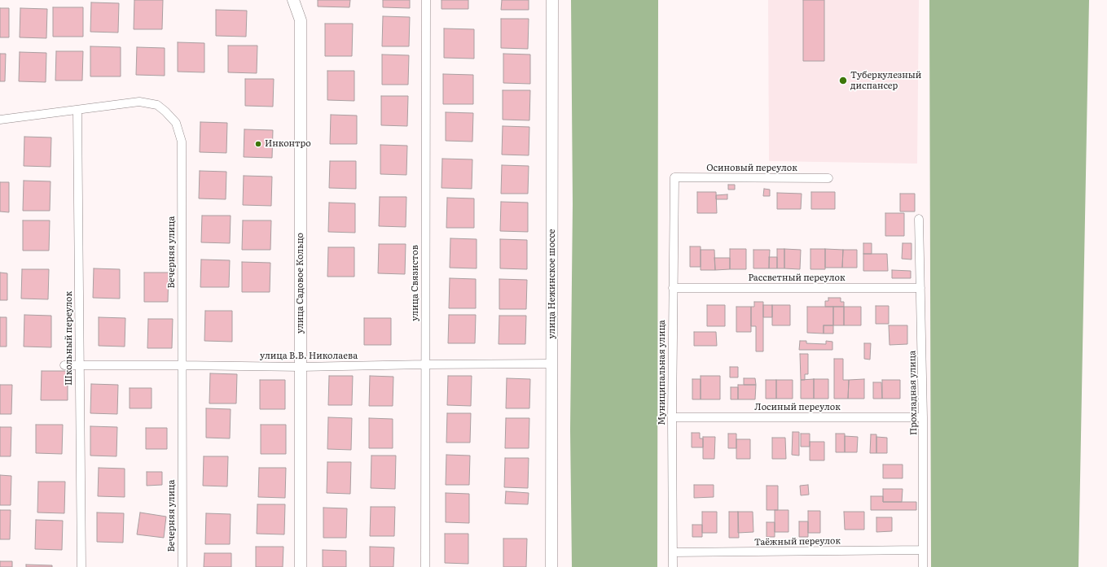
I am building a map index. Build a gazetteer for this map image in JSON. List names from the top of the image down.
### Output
{
  "streets": {
    "street": [
      "Осиновый переулок",
      "Вечерняя улица",
      "Рассветный переулок",
      "улица Садовое Кольцо",
      "улица Связистов",
      "улица Нежинское шоссе",
      "Школьный переулок",
      "улица В.В. Николаева",
      "Муниципальная улица",
      "Прохладная улица",
      "Лосиный переулок",
      "Таёжный переулок"
    ]
  },
  "crossings": [
    ["Осиновый переулок", "Муниципальная улица"],
    ["Вечерняя улица", "Школьный переулок"],
    ["Вечерняя улица", "улица В.В. Николаева"],
    ["Рассветный переулок", "Муниципальная улица"],
    ["Рассветный переулок", "Прохладная улица"],
    ["улица Садовое Кольцо", "улица В.В. Николаева"],
    ["улица Связистов", "улица В.В. Николаева"],
    ["улица Нежинское шоссе", "улица В.В. Николаева"],
    ["Школьный переулок", "улица В.В. Николаева"],
    ["Муниципальная улица", "Лосиный переулок"],
    ["Муниципальная улица", "Таёжный переулок"],
    ["Прохладная улица", "Лосиный переулок"],
    ["Прохладная улица", "Таёжный переулок"]
  ],
  "places": ["Туберкулезный диспансер", "Инконтро"]
}
